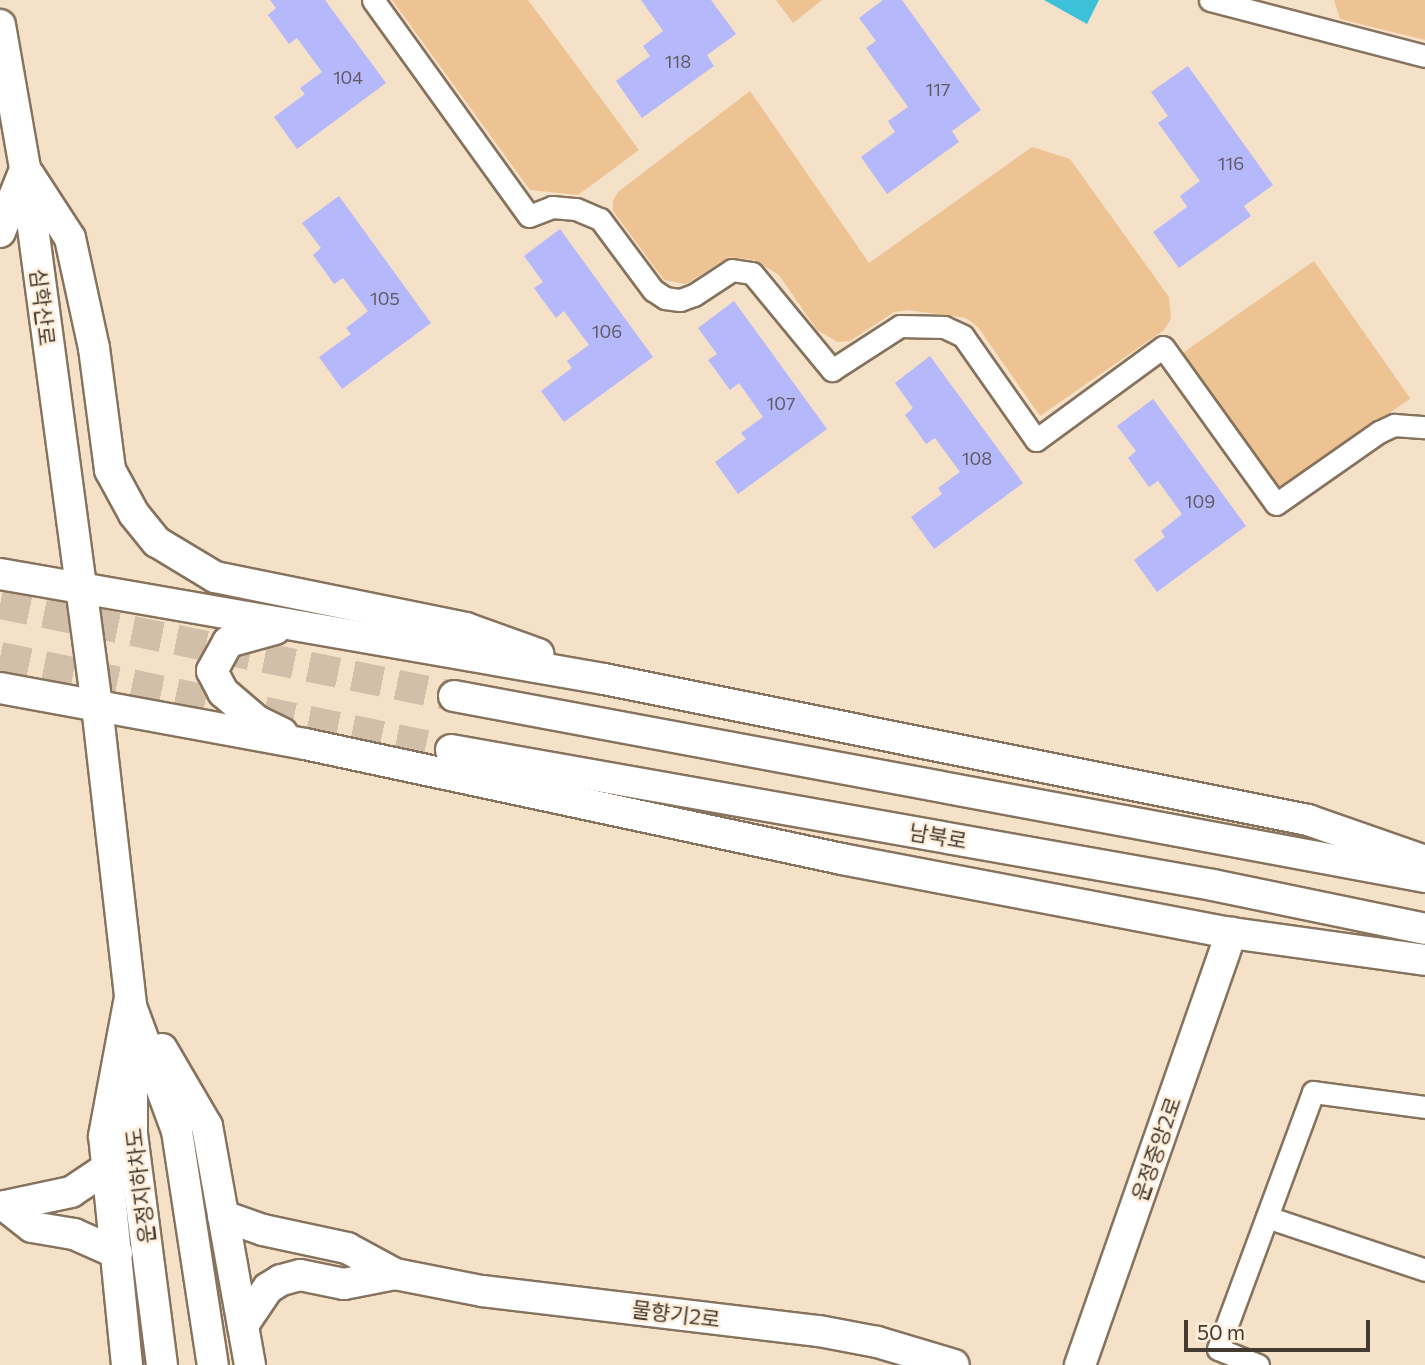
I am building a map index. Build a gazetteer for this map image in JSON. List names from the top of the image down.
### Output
{
  "streets": {
    "main road": [
      "심학산로",
      "남북로",
      "운정중앙2로",
      "운정지하차도",
      "물향기2로"
    ]
  },
  "crossings": [
    ["심학산로", "운정지하차도"]
  ],
  "house_numbers": [
    "118",
    "104",
    "117",
    "116",
    "105",
    "106",
    "107",
    "108",
    "109"
  ],
  "scale_bar": "50 m"
}
